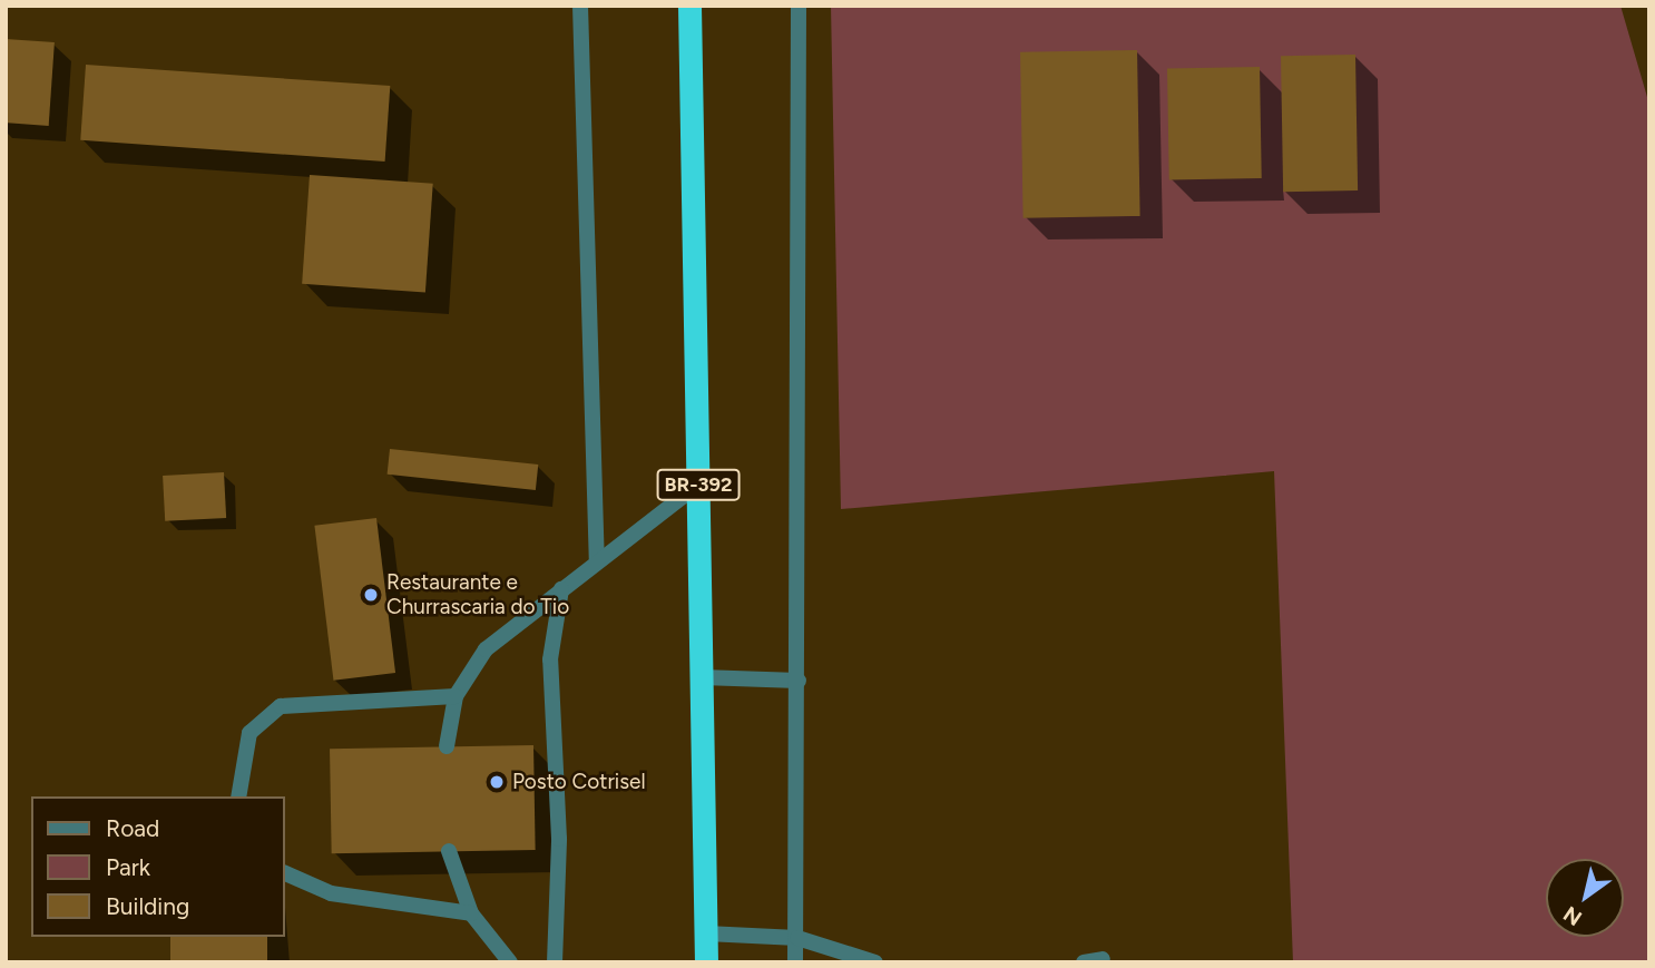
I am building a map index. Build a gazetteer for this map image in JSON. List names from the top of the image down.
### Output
{
  "streets": {
    "highway": ["BR-392"]
  },
  "places": ["Restaurante e Churrascaria do Tio", "Posto Cotrisel"],
  "legend": ["Road", "Park", "Building"],
  "north": "bottom left"
}
